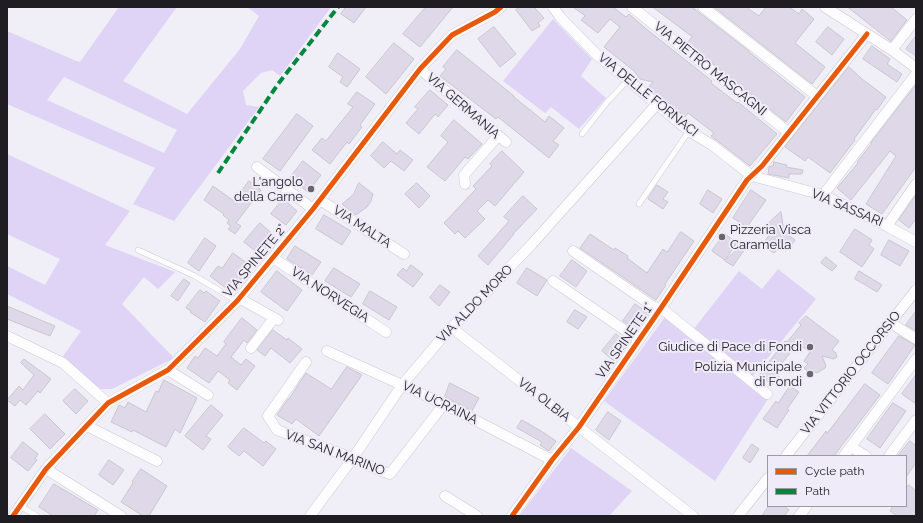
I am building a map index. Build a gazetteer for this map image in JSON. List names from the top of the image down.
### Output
{
  "streets": {
    "street": [
      "VIA PIETRO MASCAGNI",
      "VIA DELLE FORNACI",
      "VIA GERMANIA",
      "VIA SASSARI",
      "VIA MALTA",
      "VIA SPINETE 2°",
      "VIA NORVEGIA",
      "VIA ALDO MORO",
      "VIA SPINETE 1°",
      "VIA VITTORIO OCCORSIO",
      "VIA OLBIA",
      "VIA UCRAINA",
      "VIA SAN MARINO"
    ]
  },
  "crossings": [
    ["VIA PIETRO MASCAGNI", "VIA SPINETE 1°"],
    ["VIA DELLE FORNACI", "VIA SASSARI"],
    ["VIA DELLE FORNACI", "VIA ALDO MORO"],
    ["VIA DELLE FORNACI", "VIA SPINETE 1°"],
    ["VIA GERMANIA", "VIA SPINETE 2°"],
    ["VIA SASSARI", "VIA SPINETE 1°"],
    ["VIA MALTA", "VIA SPINETE 2°"],
    ["VIA SPINETE 2°", "VIA NORVEGIA"],
    ["VIA ALDO MORO", "VIA OLBIA"],
    ["VIA ALDO MORO", "VIA UCRAINA"],
    ["VIA ALDO MORO", "VIA SAN MARINO"],
    ["VIA SPINETE 1°", "VIA OLBIA"],
    ["VIA SPINETE 1°", "VIA UCRAINA"],
    ["VIA UCRAINA", "VIA SAN MARINO"]
  ],
  "places": [
    "L'angolo della Carne",
    "Pizzeria Visca Caramella",
    "Giudice di Pace di Fondi",
    "Polizia Municipale di Fondi"
  ],
  "legend": ["Cycle path", "Path"]
}
